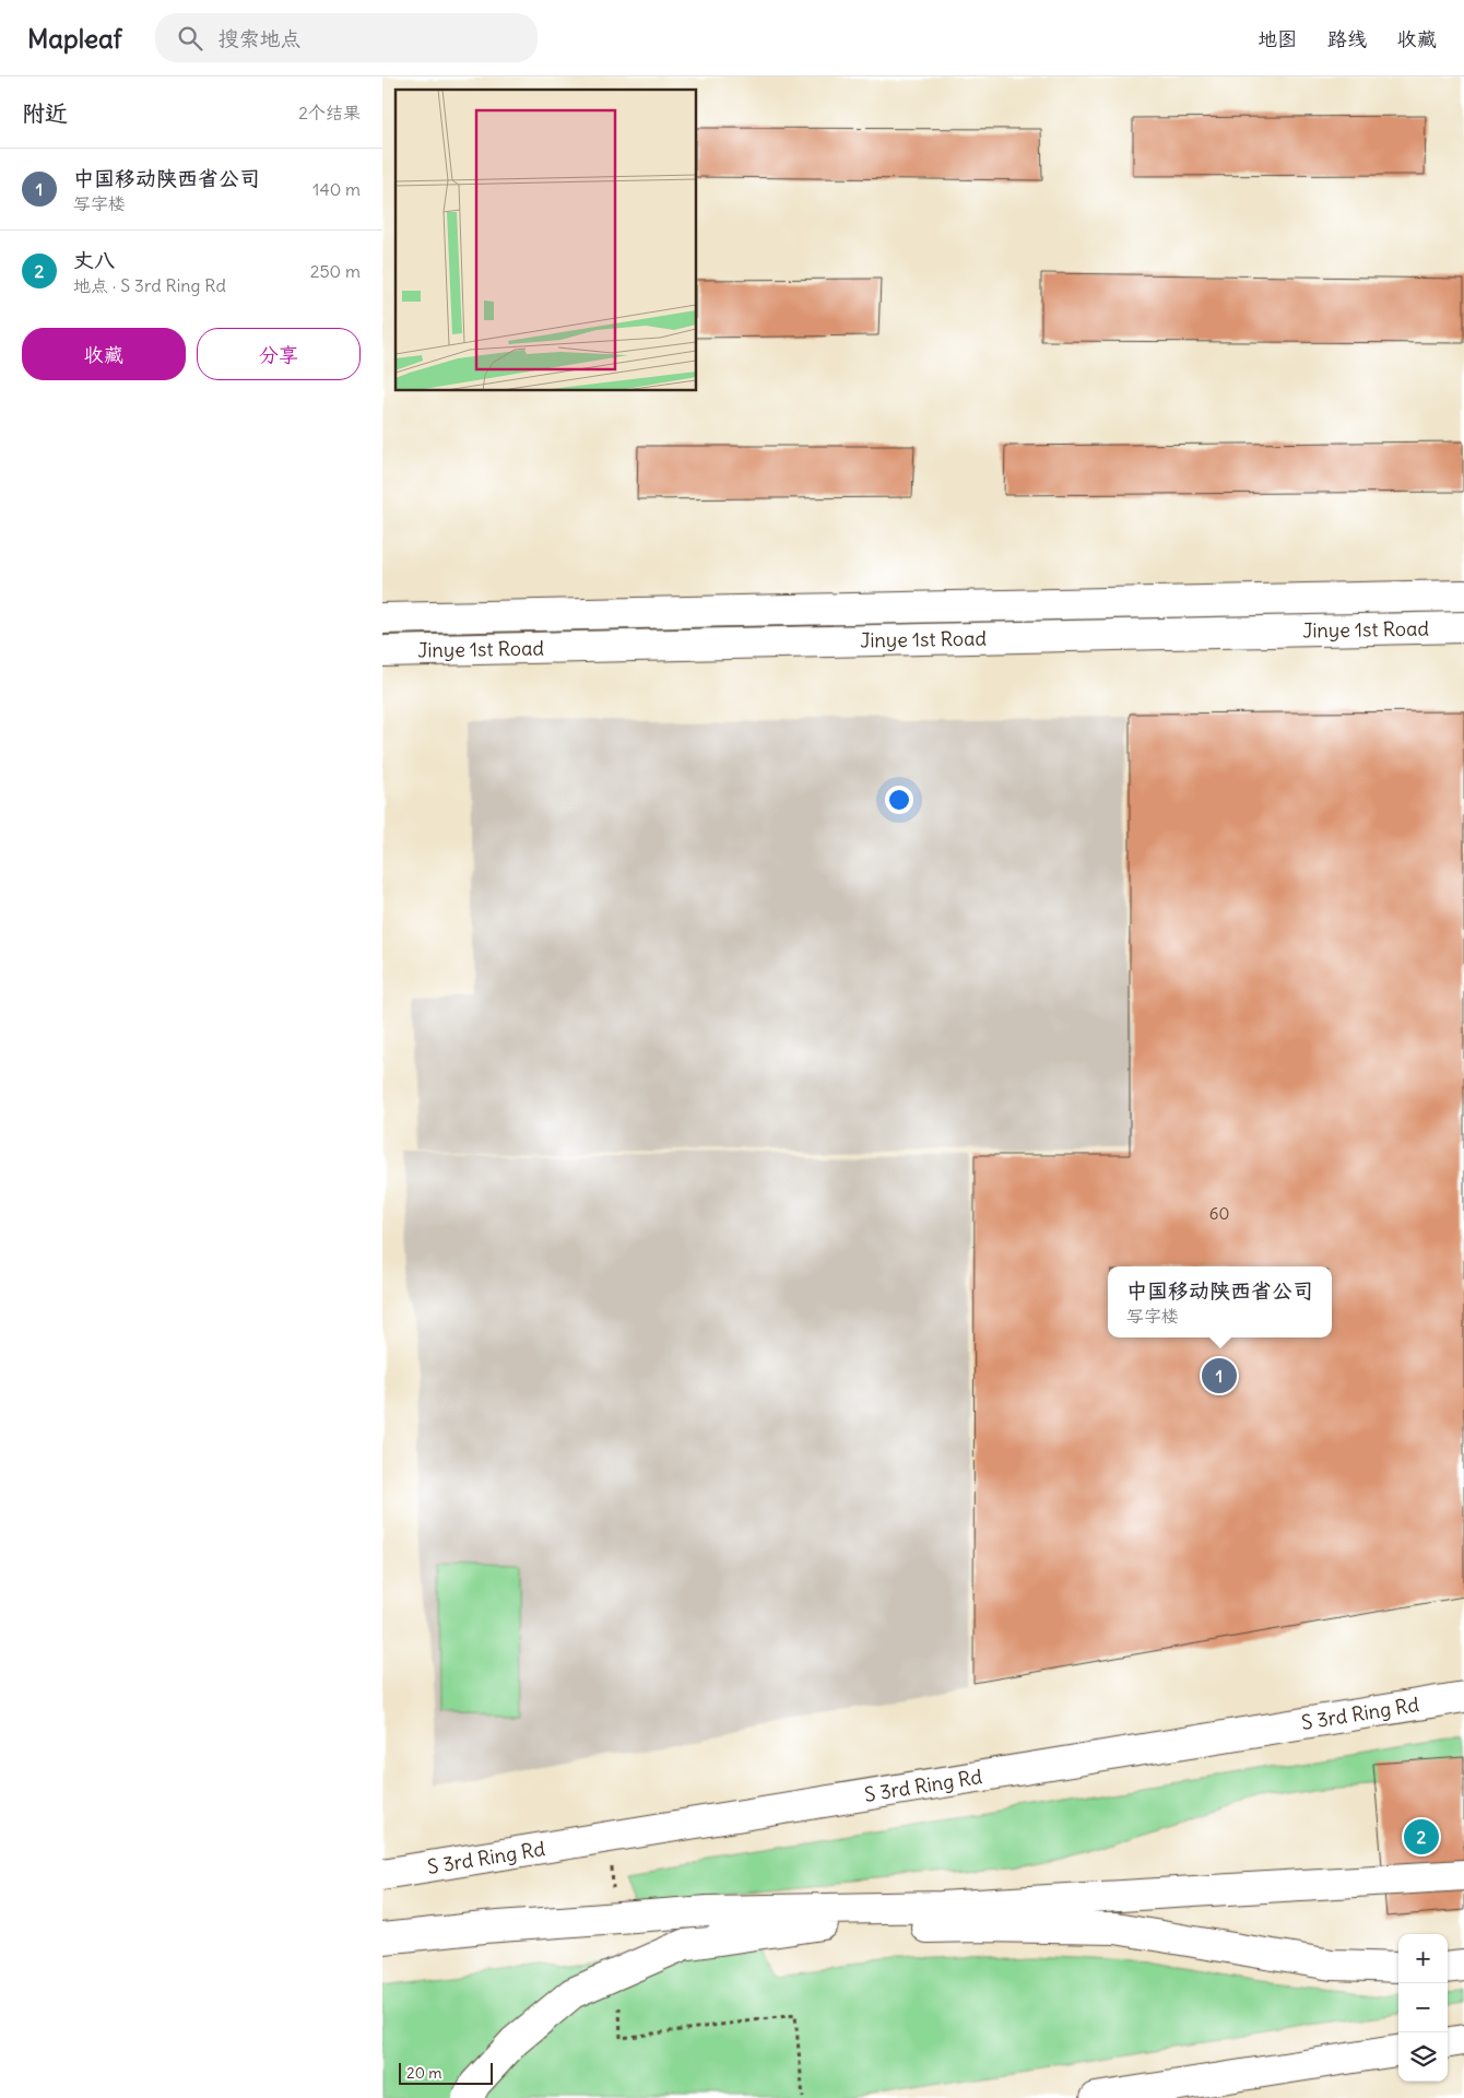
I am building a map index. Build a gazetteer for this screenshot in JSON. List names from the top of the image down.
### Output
{
  "streets": {
    "main road": ["Jinye 1st Road", "S 3rd Ring Rd"]
  },
  "house_numbers": ["60"],
  "scale_bar": "20 m",
  "page": {
    "header": "Mapleaf",
    "search": "搜索地点",
    "nav": ["地图", "路线", "收藏"],
    "heading": ["附近", "2个结果"],
    "list": [
      {
        "mark": "1",
        "name": "中国移动陕西省公司",
        "note": "写字楼",
        "value": "140 m"
      },
      {
        "mark": "2",
        "name": "丈八",
        "note": "地点 · S 3rd Ring Rd",
        "value": "250 m"
      }
    ],
    "buttons": ["收藏", "分享"],
    "popup": ["中国移动陕西省公司", "写字楼"],
    "pins": ["1", "2"],
    "map_buttons": ["+", "−"],
    "scale": "20 m"
  }
}
